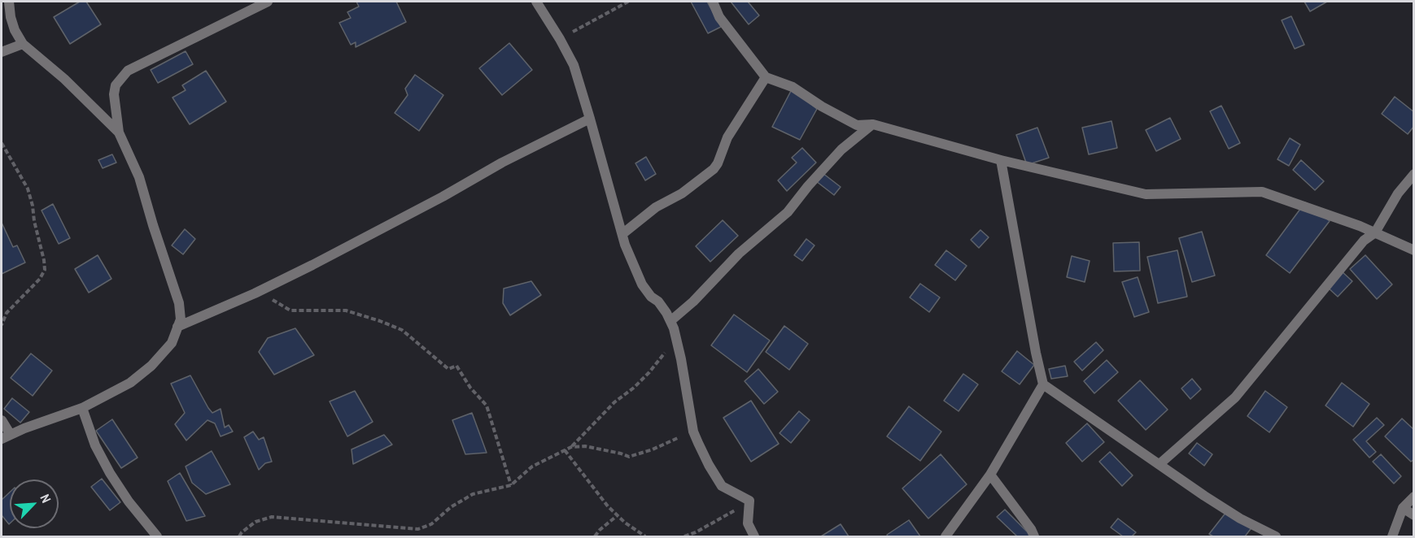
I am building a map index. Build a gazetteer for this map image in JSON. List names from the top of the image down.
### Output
{
  "north": "top right"
}
